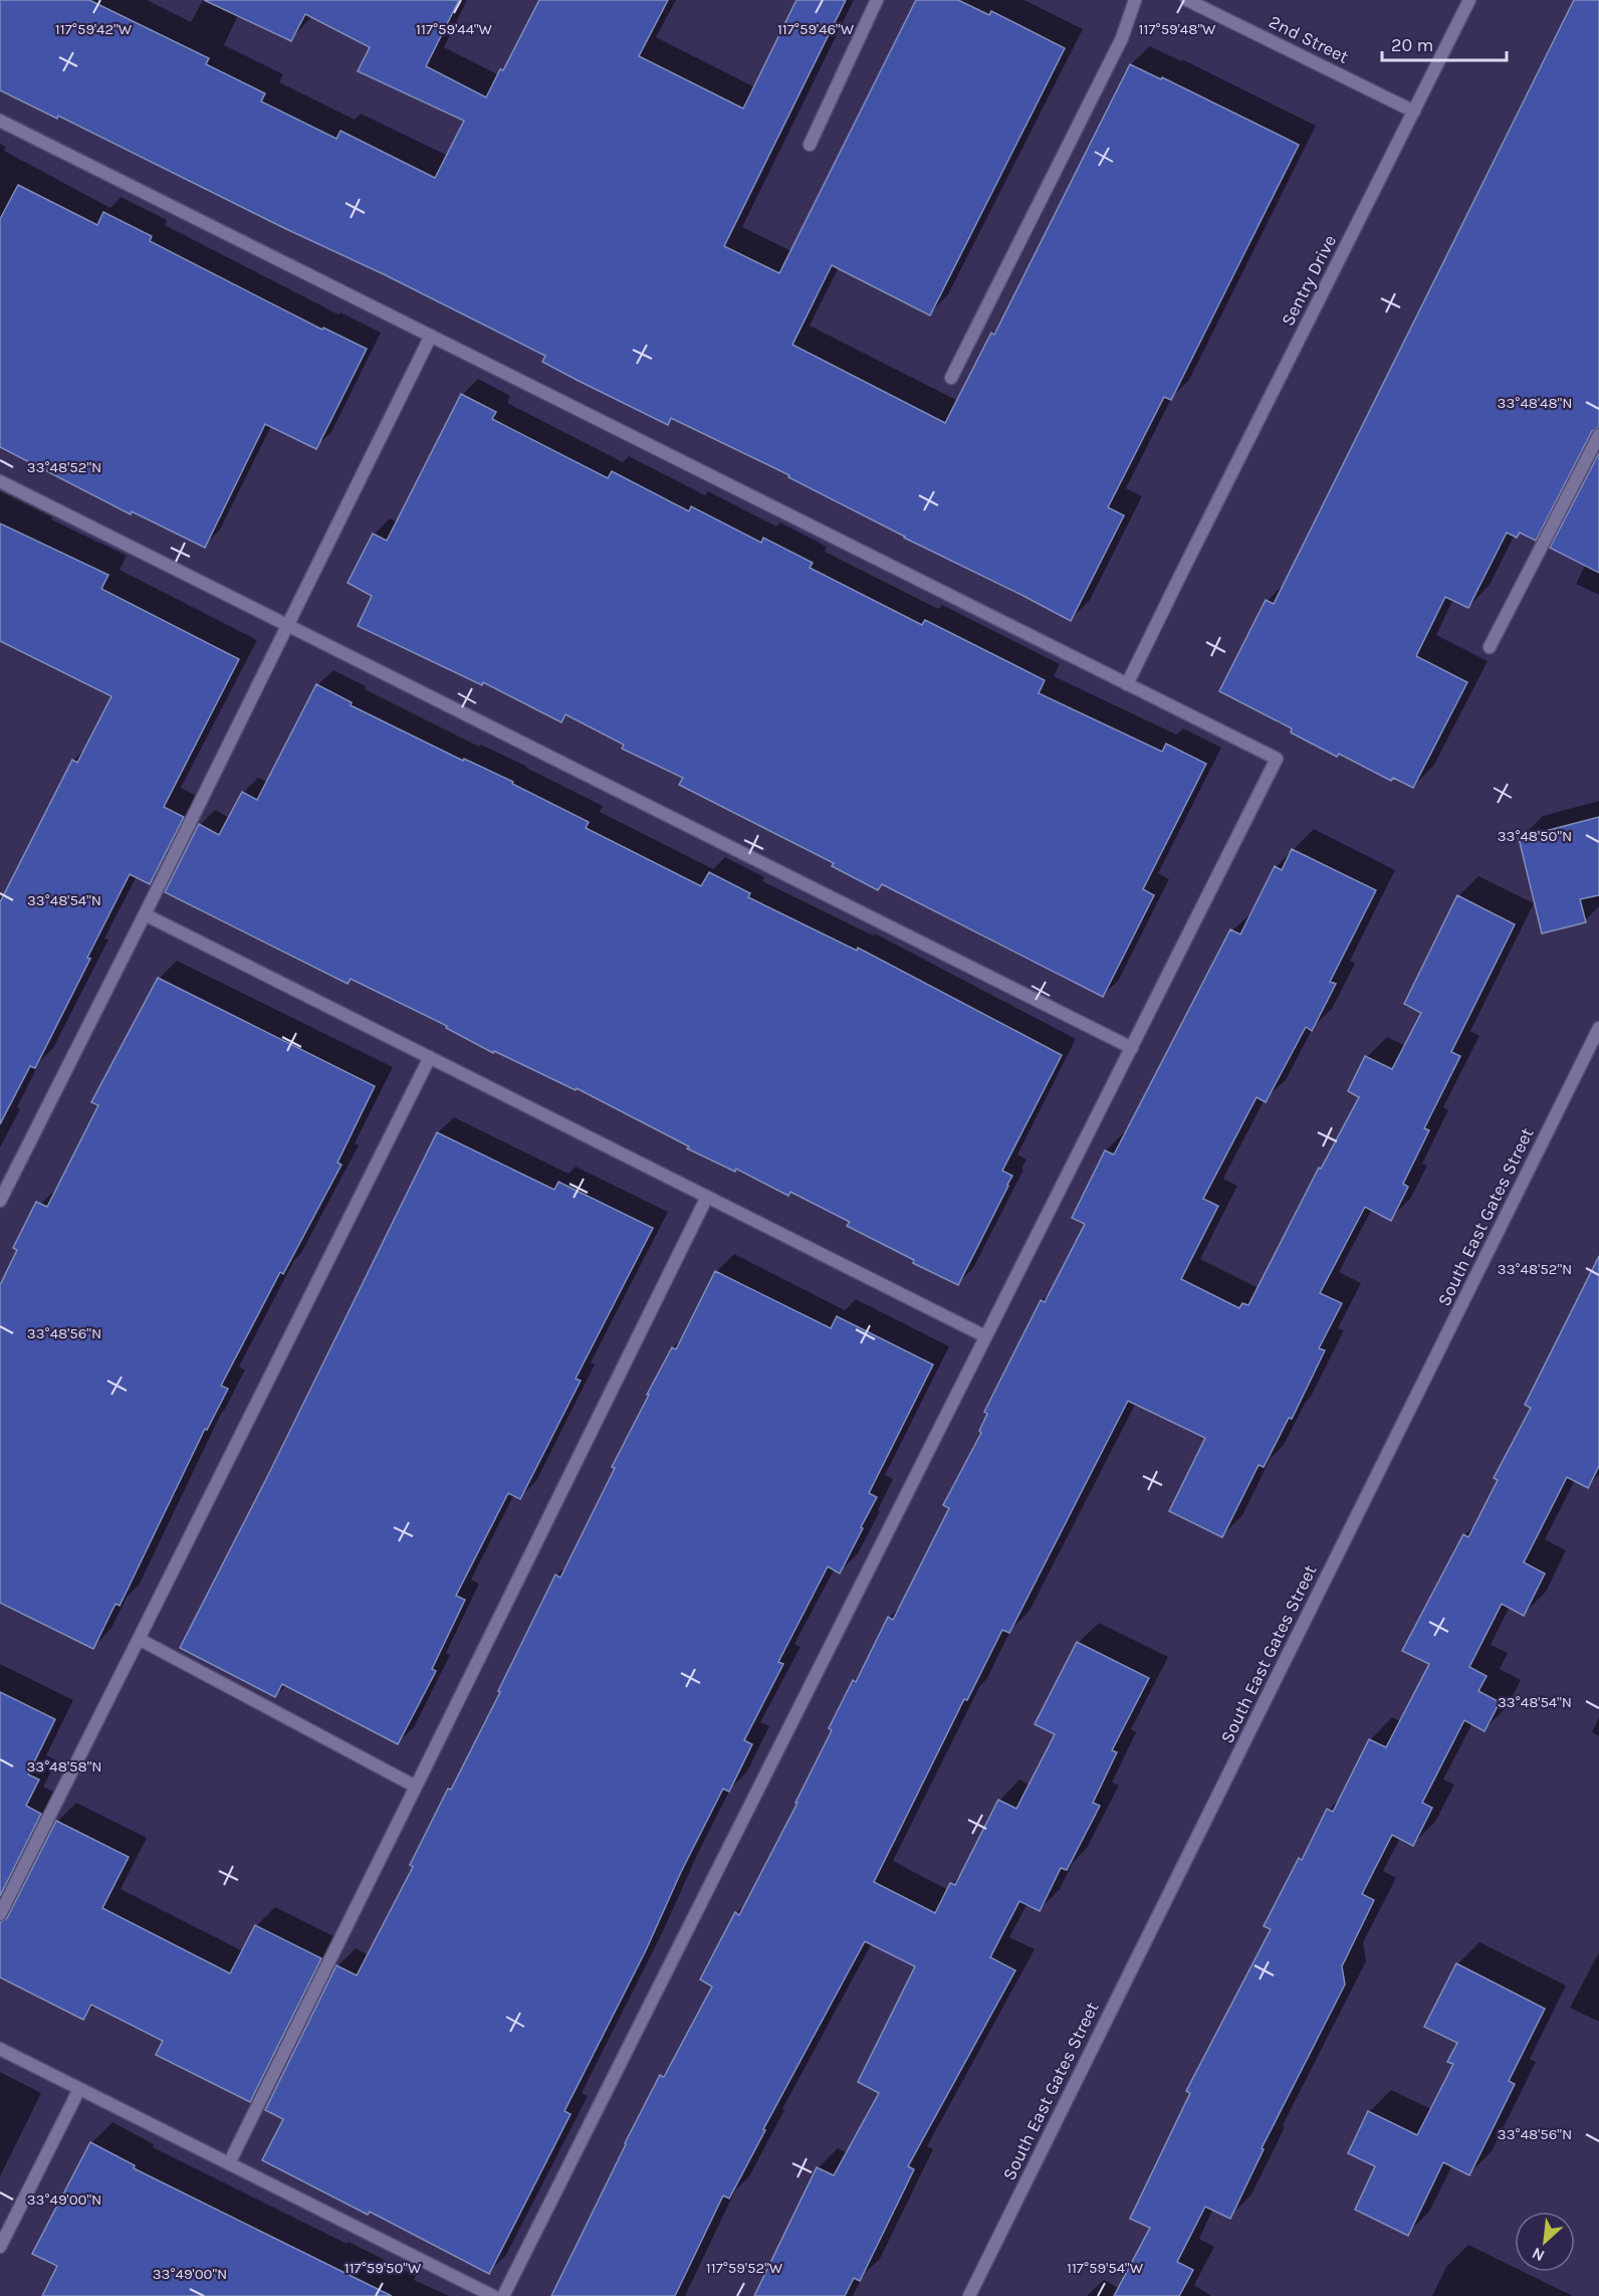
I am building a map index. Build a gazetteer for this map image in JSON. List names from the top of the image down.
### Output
{
  "streets": {
    "street": ["2nd Street", "Sentry Drive", "South East Gates Street"]
  },
  "crossings": [
    ["2nd Street", "Sentry Drive"]
  ],
  "scale_bar": "20 m",
  "north": "bottom left",
  "coordinates": [
    "117°59'42\"W",
    "117°59'44\"W",
    "117°59'46\"W",
    "117°59'48\"W",
    "33°48'48\"N",
    "33°48'52\"N",
    "33°48'50\"N",
    "33°48'54\"N",
    "33°48'56\"N",
    "33°48'58\"N",
    "33°49'00\"N",
    "117°59'50\"W",
    "117°59'52\"W",
    "117°59'54\"W"
  ]
}
